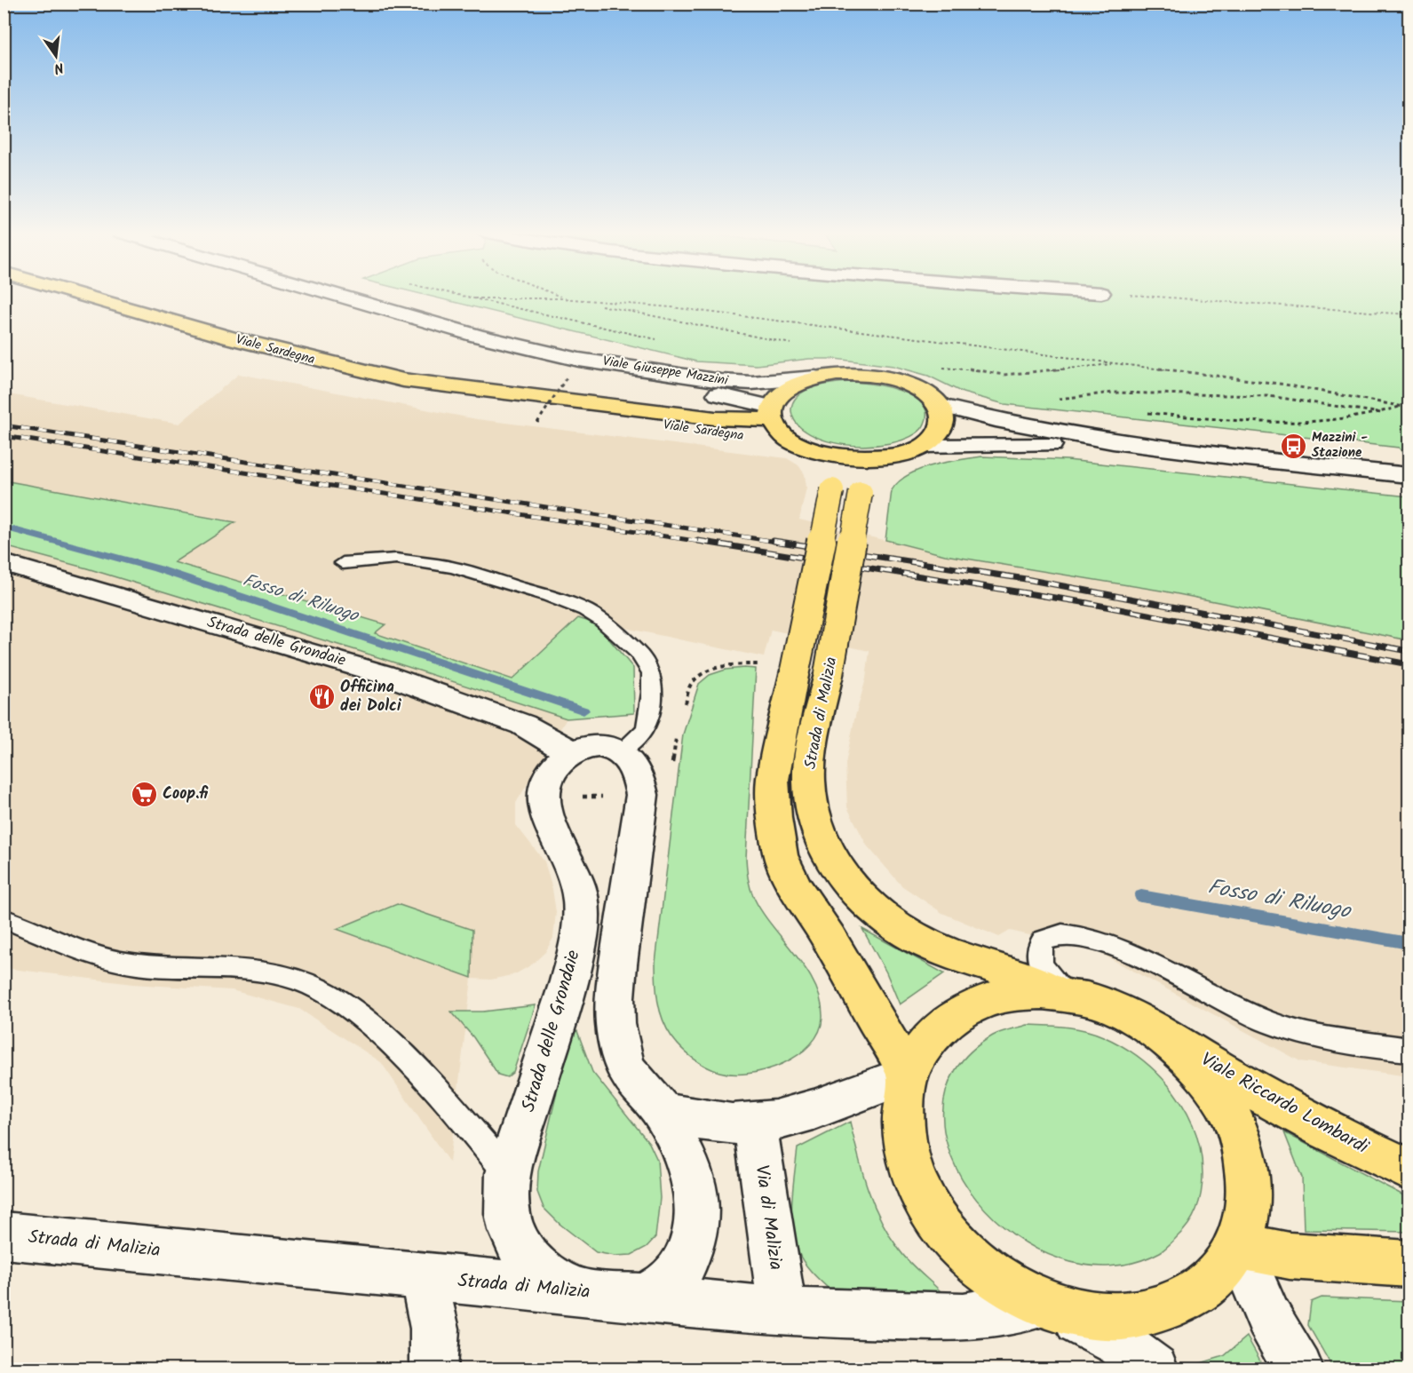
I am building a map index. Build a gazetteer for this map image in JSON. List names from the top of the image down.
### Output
{
  "streets": {
    "main road": [
      "Viale Sardegna",
      "Viale Giuseppe Mazzini",
      "Strada di Malizia",
      "Viale Riccardo Lombardi"
    ],
    "street": ["Strada delle Grondaie", "Via di Malizia"]
  },
  "crossings": [
    ["Viale Sardegna", "Viale Giuseppe Mazzini"],
    ["Viale Giuseppe Mazzini", "Strada di Malizia"],
    ["Strada delle Grondaie", "Strada di Malizia"],
    ["Strada di Malizia", "Viale Riccardo Lombardi"],
    ["Strada di Malizia", "Via di Malizia"]
  ],
  "water": ["Fosso di Riluogo"],
  "places": {
    "bus stop": ["Mazzini - Stazione"],
    "restaurant": ["Officina dei Dolci"],
    "supermarket": ["Coop.fi"]
  },
  "north": "bottom"
}
